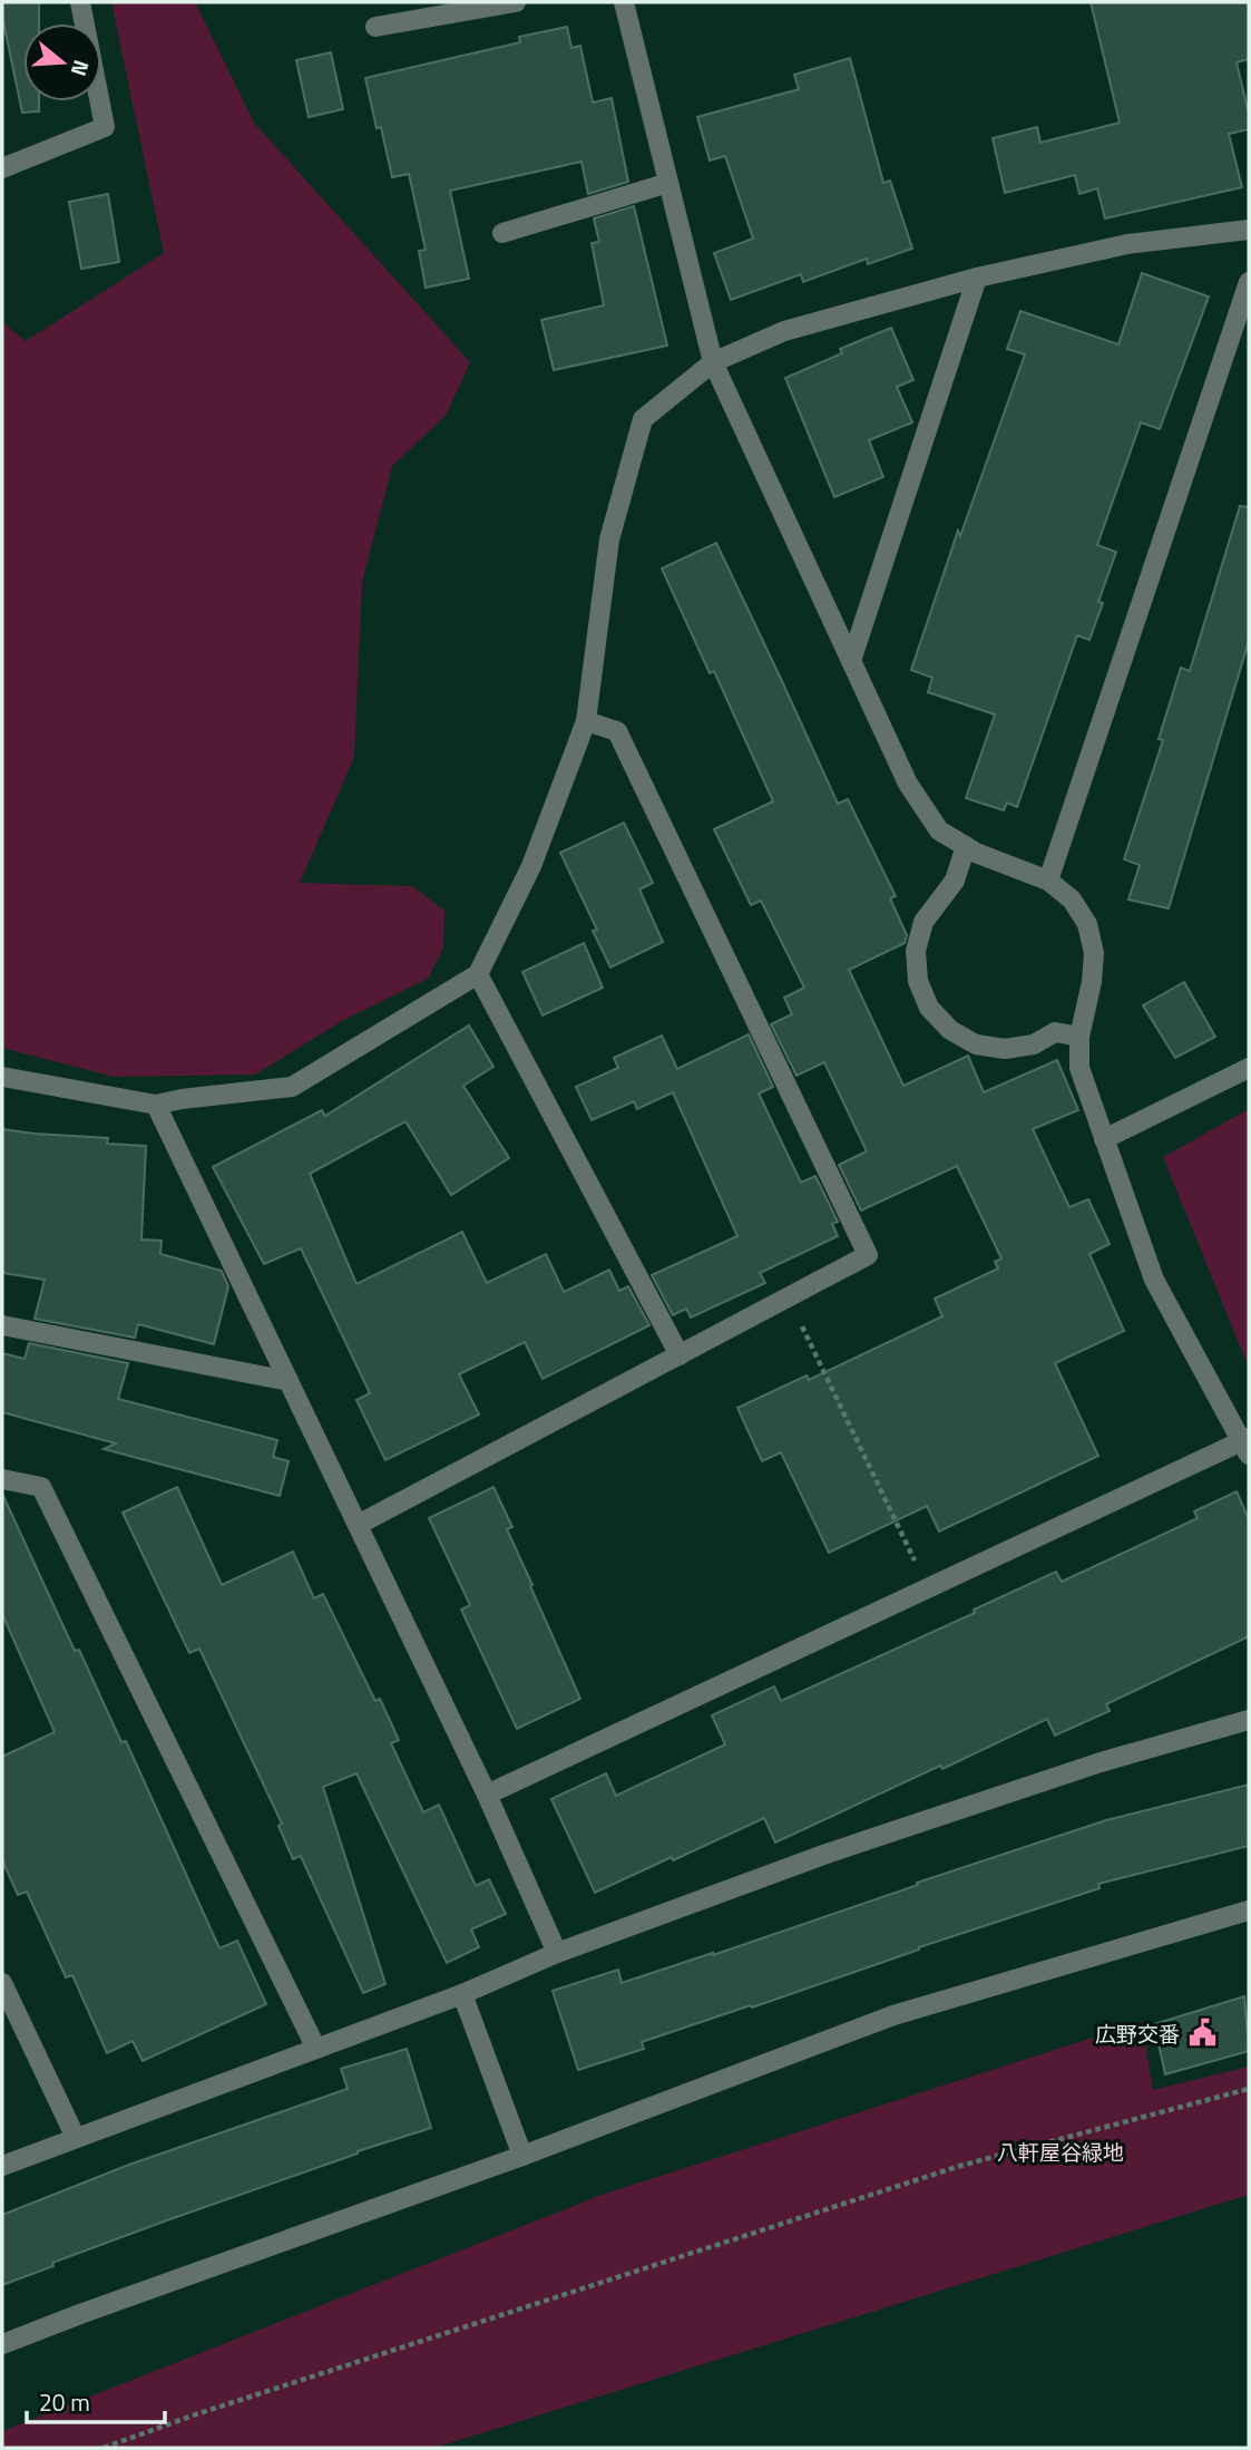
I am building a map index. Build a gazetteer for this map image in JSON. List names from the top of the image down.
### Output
{
  "parks": ["八軒屋谷緑地"],
  "places": {
    "public building": ["広野交番"]
  },
  "scale_bar": "20 m",
  "north": "right"
}
